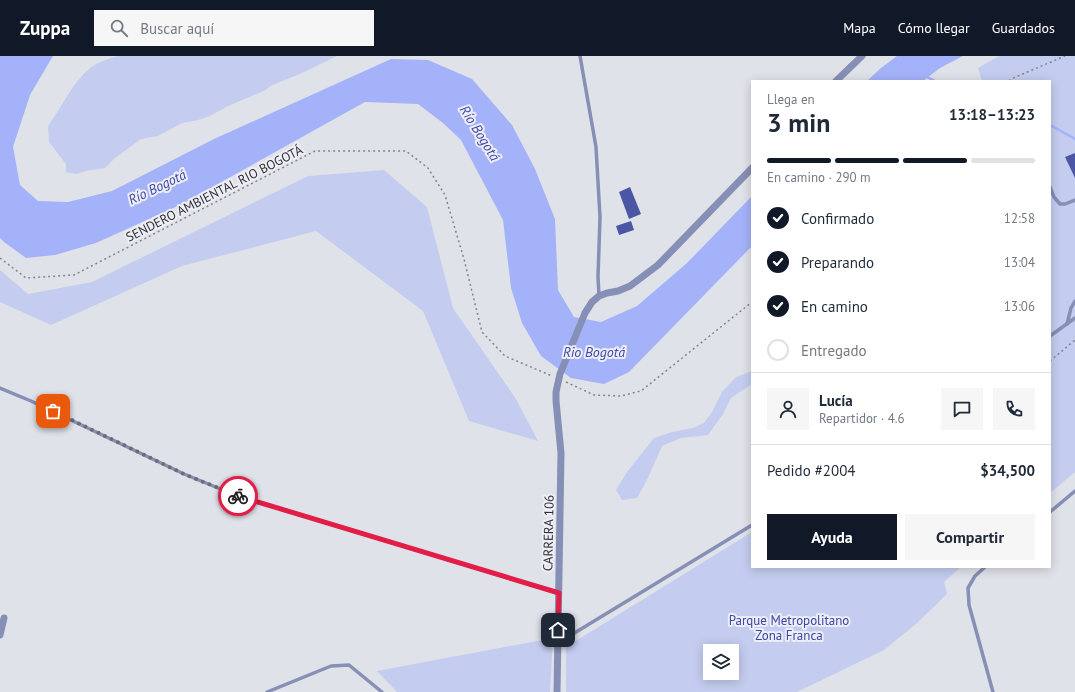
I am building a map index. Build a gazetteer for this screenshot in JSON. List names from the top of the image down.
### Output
{
  "streets": {
    "street": ["CARRERA 106"],
    "path": ["SENDERO AMBIENTAL RIO BOGOTÁ"]
  },
  "crossings": [
    ["SENDERO AMBIENTAL RIO BOGOTÁ", "CARRERA 106"]
  ],
  "water": ["Río Bogotá", "Rio Bogotá"],
  "parks": ["Parque Metropolitano Zona Franca"],
  "page": {
    "header": "Zuppa",
    "search": "Buscar aquí",
    "nav": ["Mapa", "Cómo llegar", "Guardados"],
    "heading": ["3 min", "Llega en", "13:18–13:23"],
    "panel": [
      "Lucía",
      "Repartidor · 4.6",
      "Pedido #2004",
      "$34,500"
    ],
    "bar": "En camino · 290 m",
    "list": [
      ["Confirmado", "12:58"],
      ["Preparando", "13:04"],
      ["En camino", "13:06"],
      "Entregado"
    ],
    "buttons": ["Ayuda", "Compartir"]
  }
}
